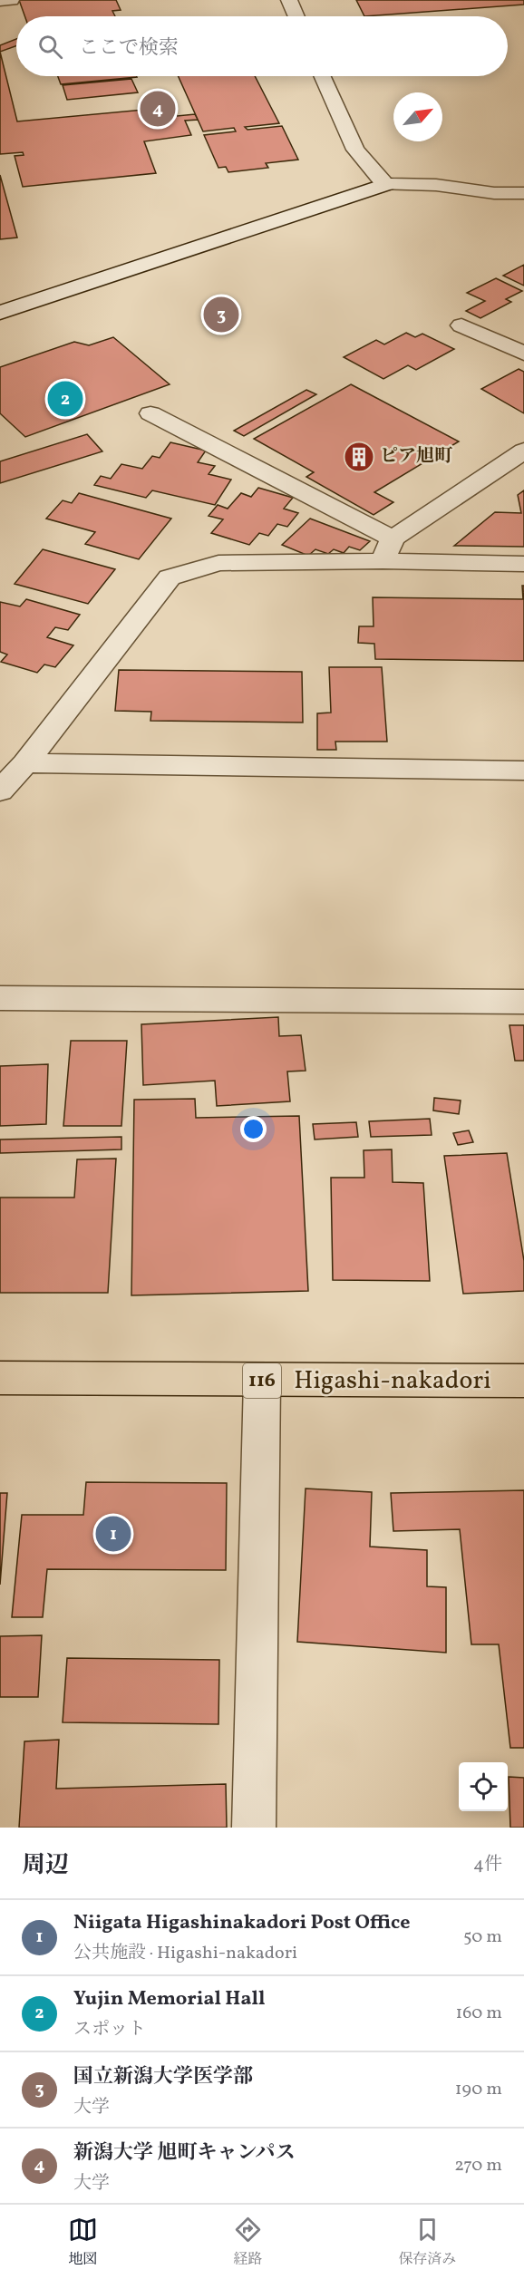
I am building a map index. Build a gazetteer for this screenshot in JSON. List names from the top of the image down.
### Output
{
  "streets": {
    "highway": ["116", "Higashi-nakadori"]
  },
  "places": {
    "building": ["ピア旭町"]
  },
  "north": "top right",
  "page": {
    "search": "ここで検索",
    "pins": [
      "4",
      "3",
      "2",
      "1"
    ],
    "heading": ["周辺", "4件"],
    "list": [
      {
        "mark": "1",
        "name": "Niigata Higashinakadori Post Office",
        "note": "公共施設 · Higashi-nakadori",
        "value": "50 m"
      },
      {
        "mark": "2",
        "name": "Yujin Memorial Hall",
        "note": "スポット",
        "value": "160 m"
      },
      {
        "mark": "3",
        "name": "国立新潟大学医学部",
        "note": "大学",
        "value": "190 m"
      },
      {
        "mark": "4",
        "name": "新潟大学 旭町キャンパス",
        "note": "大学",
        "value": "270 m"
      }
    ],
    "nav": ["地図", "経路", "保存済み"]
  }
}
